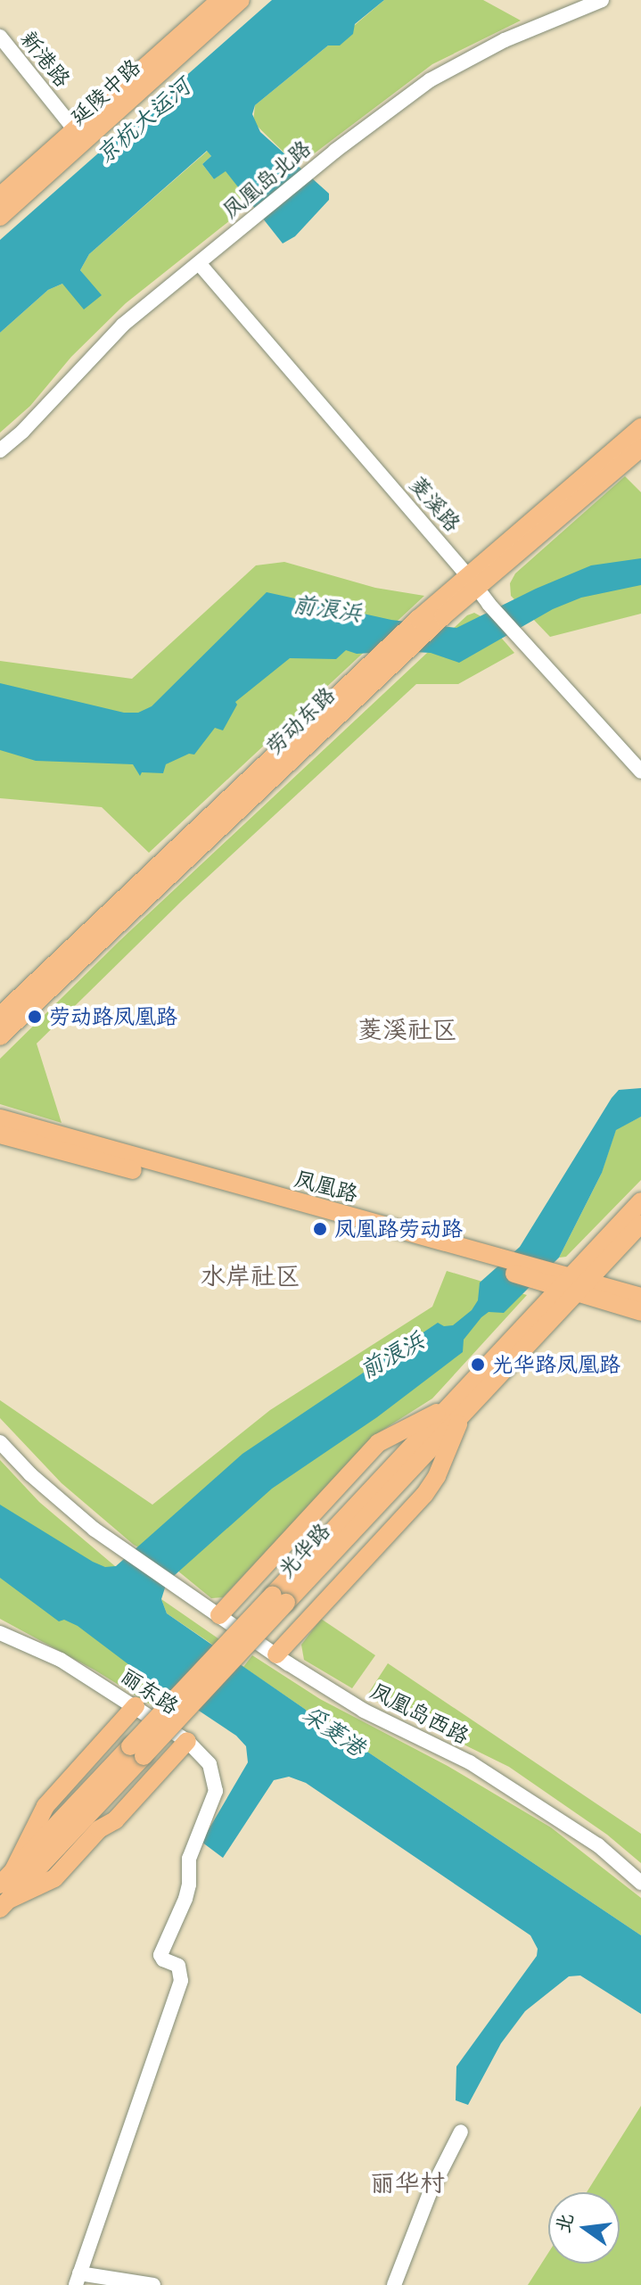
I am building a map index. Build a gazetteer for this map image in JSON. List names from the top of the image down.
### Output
{
  "streets": {
    "main road": [
      "延陵中路",
      "劳动东路",
      "凤凰路",
      "光华路"
    ],
    "street": [
      "新港路",
      "凤凰岛北路",
      "菱溪路",
      "丽东路",
      "凤凰岛西路"
    ]
  },
  "crossings": [
    ["新港路", "延陵中路"],
    ["凤凰岛北路", "菱溪路"],
    ["菱溪路", "劳动东路"],
    ["凤凰路", "光华路"]
  ],
  "districts": ["菱溪社区", "水岸社区", "丽华村"],
  "water": ["京杭大运河", "前浪浜", "采菱港"],
  "places": ["劳动路凤凰路", "凤凰路劳动路", "光华路凤凰路"],
  "north": "left"
}
